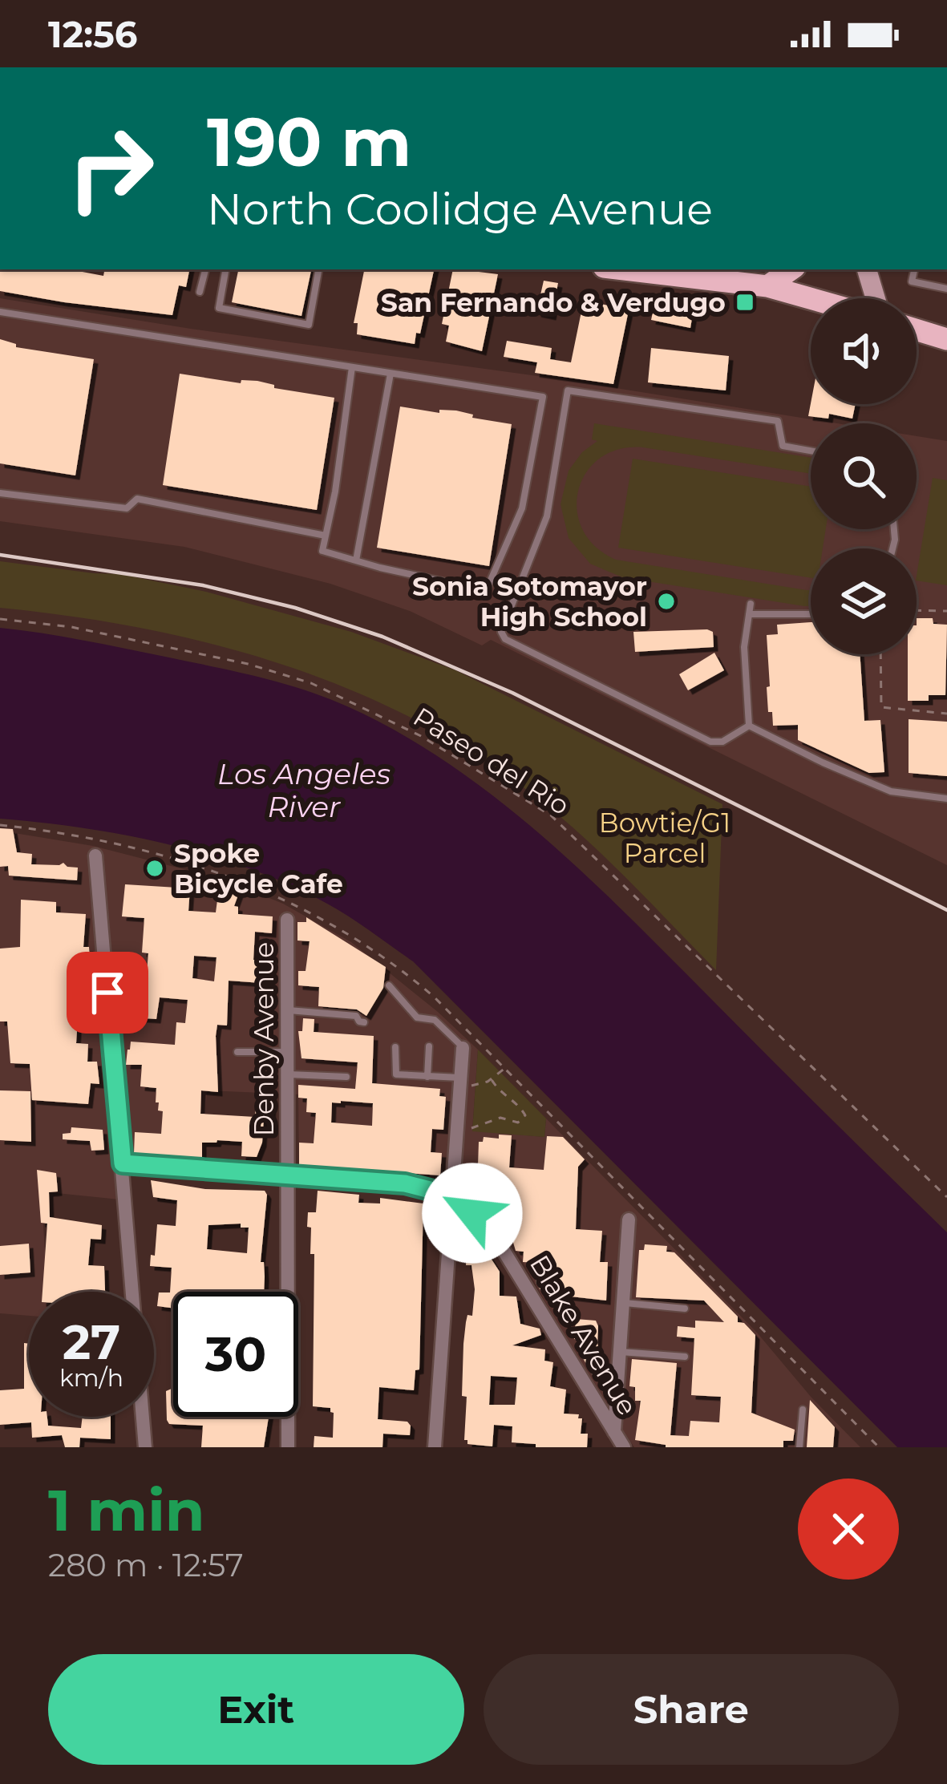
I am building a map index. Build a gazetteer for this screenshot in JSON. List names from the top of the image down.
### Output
{
  "streets": {
    "street": ["Denby Avenue", "Blake Avenue"],
    "path": ["Paseo del Rio"]
  },
  "crossings": [
    ["Denby Avenue", "Blake Avenue"]
  ],
  "water": ["Los Angeles River"],
  "parks": ["Bowtie/G1 Parcel"],
  "places": {
    "transit": ["San Fernando & Verdugo"],
    "other": ["Sonia Sotomayor High School", "Spoke Bicycle Cafe"]
  },
  "page": {
    "status": "12:56",
    "turn": ["190 m", "North Coolidge Avenue"],
    "speed": "27 km/h",
    "limit": "30",
    "heading": ["1 min", "280 m · 12:57"],
    "buttons": ["Exit", "Share"]
  }
}
